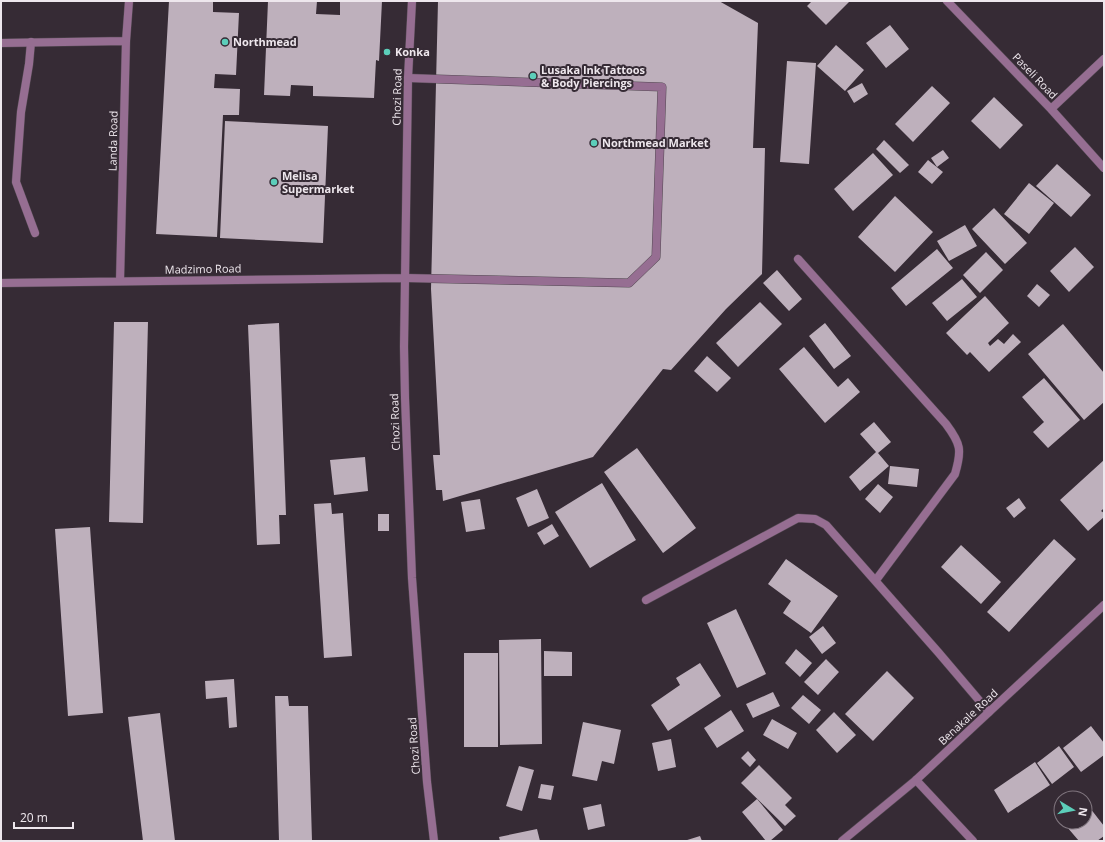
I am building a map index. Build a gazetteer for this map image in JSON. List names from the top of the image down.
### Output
{
  "streets": {
    "street": [
      "Paseli Road",
      "Chozi Road",
      "Landa Road",
      "Madzimo Road",
      "Benakale Road"
    ]
  },
  "crossings": [
    ["Chozi Road", "Madzimo Road"],
    ["Landa Road", "Madzimo Road"]
  ],
  "places": [
    "Northmead",
    "Konka",
    "Lusaka Ink Tattoos & Body Piercings",
    "Northmead Market",
    "Melisa Supermarket"
  ],
  "scale_bar": "20 m",
  "north": "right"
}
